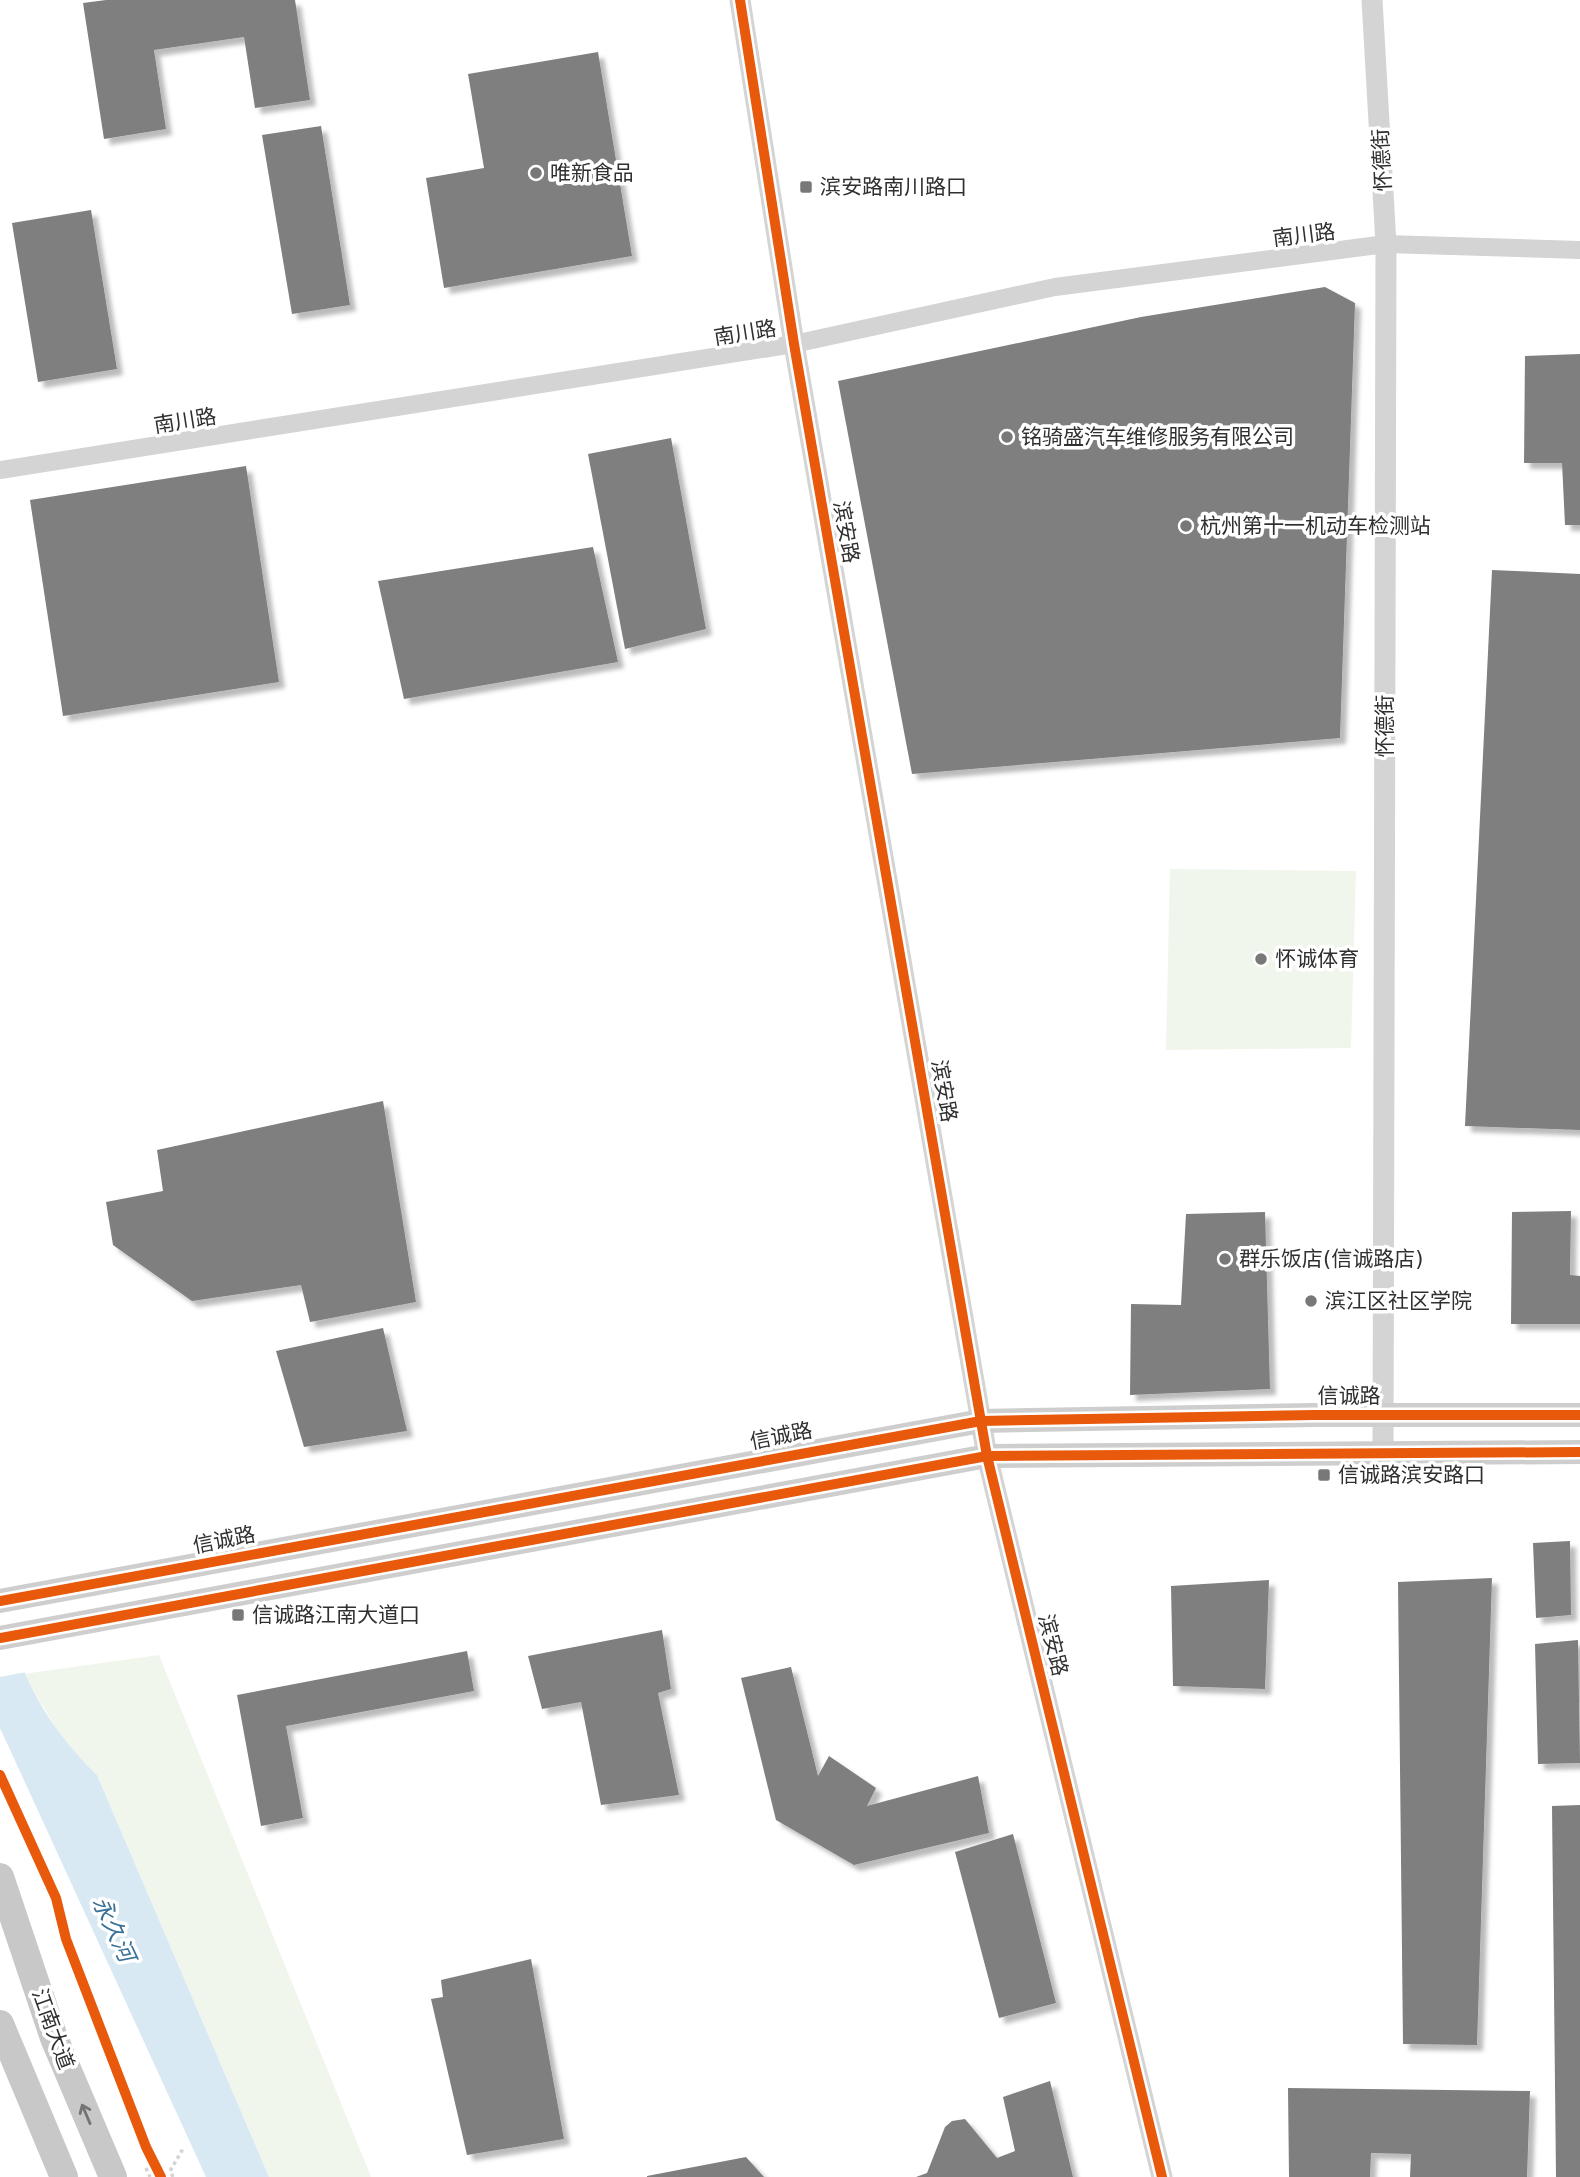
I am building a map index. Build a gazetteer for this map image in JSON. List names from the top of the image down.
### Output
{
  "streets": {
    "main road": ["信诚路", "江南大道"],
    "street": ["怀德街", "南川路", "滨安路"]
  },
  "crossings": [
    ["怀德街", "南川路"],
    ["怀德街", "信诚路"],
    ["南川路", "滨安路"],
    ["滨安路", "信诚路"]
  ],
  "water": ["永久河"],
  "places": {
    "other": [
      "唯新食品",
      "铭骑盛汽车维修服务有限公司",
      "杭州第十一机动车检测站",
      "怀诚体育",
      "群乐饭店(信诚路店)",
      "滨江区社区学院"
    ],
    "transit": ["滨安路南川路口", "信诚路滨安路口", "信诚路江南大道口"]
  }
}
